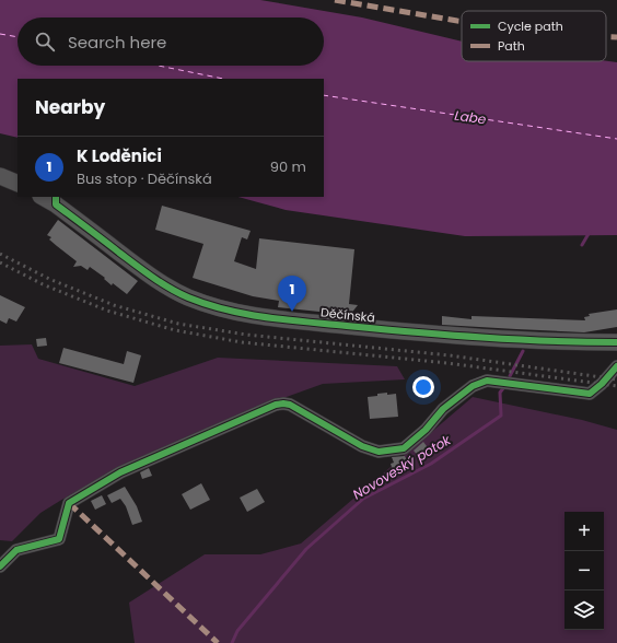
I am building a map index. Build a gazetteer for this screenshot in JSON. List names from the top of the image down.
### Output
{
  "streets": {
    "main road": ["Děčínská"]
  },
  "water": ["Labe", "Novoveský potok"],
  "legend": ["Cycle path", "Path"],
  "page": {
    "search": "Search here",
    "heading": "Nearby",
    "list": [
      {
        "mark": "1",
        "name": "K Loděnici",
        "note": "Bus stop · Děčínská",
        "value": "90 m"
      }
    ],
    "pins": "1",
    "map_buttons": ["+", "−"]
  }
}
